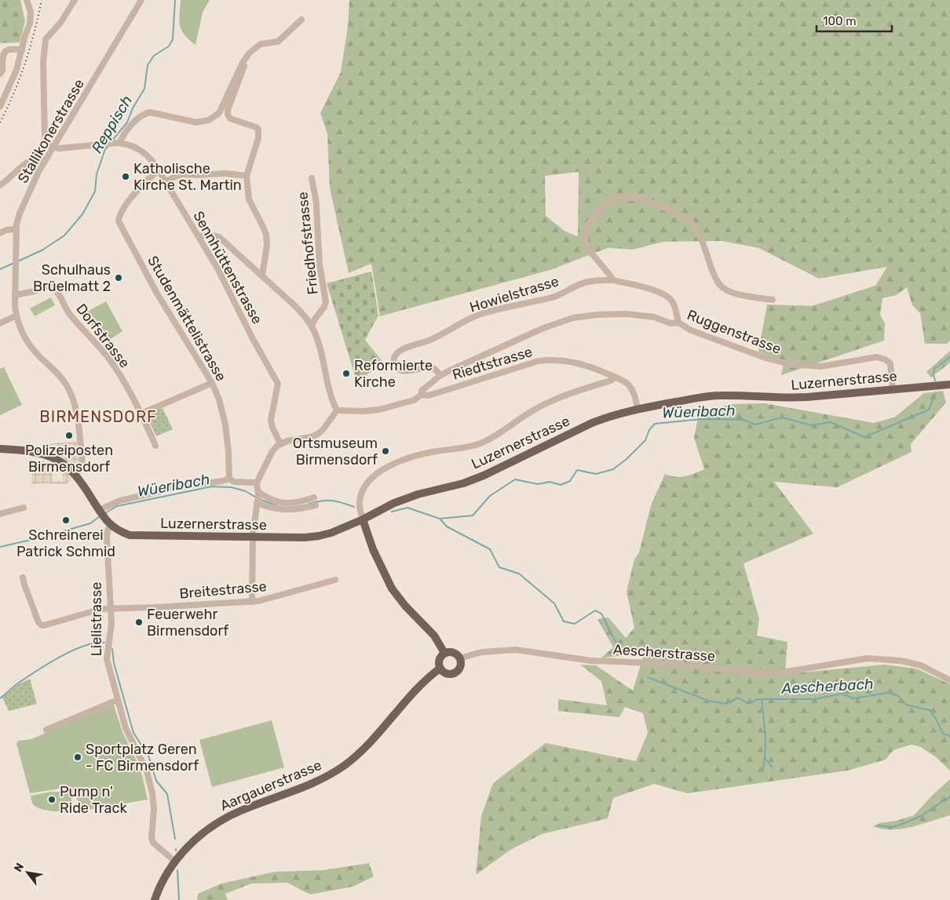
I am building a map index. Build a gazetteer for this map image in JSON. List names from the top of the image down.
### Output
{
  "streets": {
    "main road": ["Luzernerstrasse", "Aargauerstrasse"],
    "street": [
      "Stallikonerstrasse",
      "Friedhofstrasse",
      "Sennhüttenstrasse",
      "Howielstrasse",
      "Studenmättelistrasse",
      "Ruggenstrasse",
      "Dorfstrasse",
      "Riedtstrasse",
      "Breitestrasse",
      "Lielistrasse",
      "Aescherstrasse"
    ]
  },
  "crossings": [
    ["Stallikonerstrasse", "Sennhüttenstrasse"],
    ["Stallikonerstrasse", "Dorfstrasse"],
    ["Stallikonerstrasse", "Luzernerstrasse"],
    ["Sennhüttenstrasse", "Studenmättelistrasse"],
    ["Howielstrasse", "Ruggenstrasse"],
    ["Ruggenstrasse", "Riedtstrasse"],
    ["Ruggenstrasse", "Luzernerstrasse"],
    ["Riedtstrasse", "Luzernerstrasse"],
    ["Luzernerstrasse", "Lielistrasse"],
    ["Breitestrasse", "Lielistrasse"],
    ["Lielistrasse", "Aargauerstrasse"],
    ["Aescherstrasse", "Aargauerstrasse"]
  ],
  "districts": ["BIRMENSDORF"],
  "water": ["Reppisch", "Wüeribach", "Aescherbach"],
  "places": [
    "Katholische Kirche St. Martin",
    "Schulhaus Brüelmatt 2",
    "Reformierte Kirche",
    "Polizeiposten Birmensdorf",
    "Ortsmuseum Birmensdorf",
    "Schreinerei Patrick Schmid",
    "Feuerwehr Birmensdorf",
    "Sportplatz Geren - FC Birmensdorf",
    "Pump n' Ride Track"
  ],
  "scale_bar": "100 m",
  "north": "top left"
}
